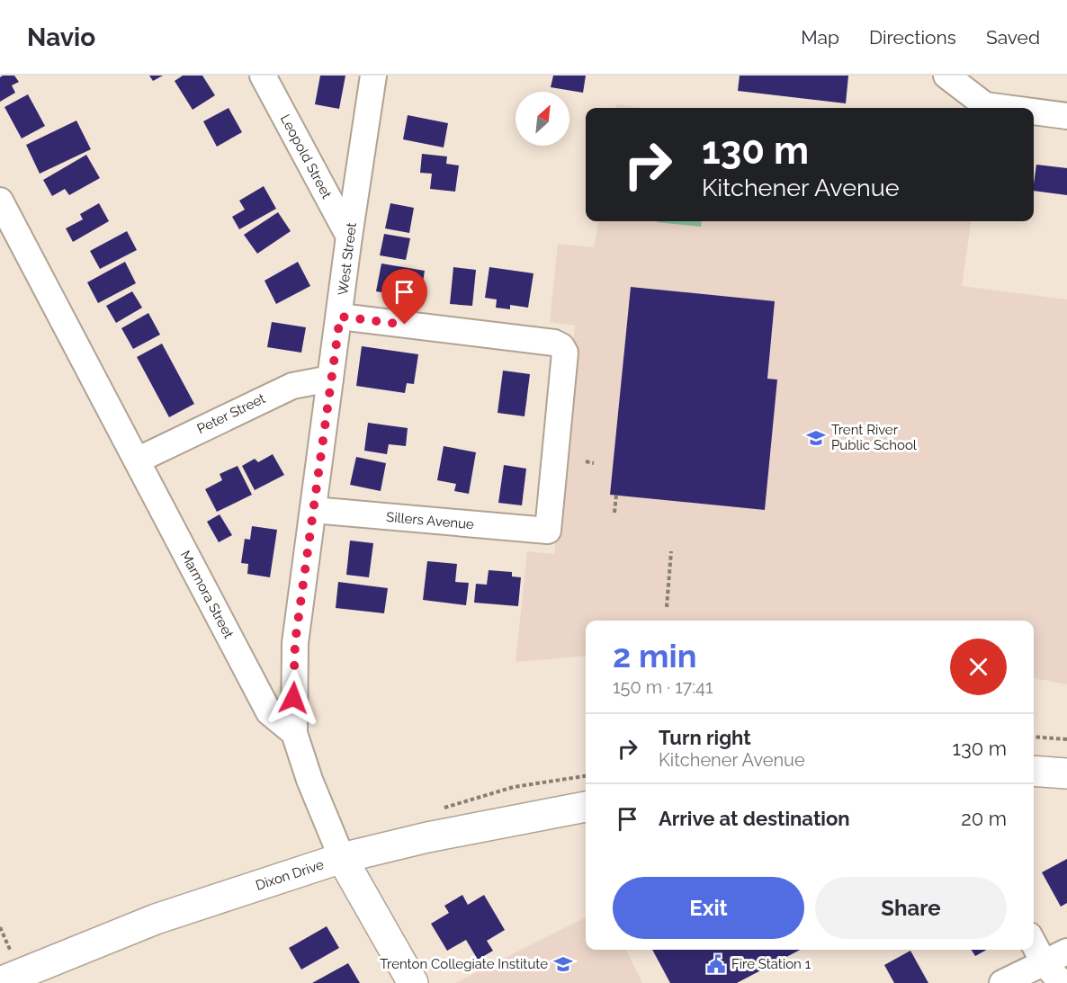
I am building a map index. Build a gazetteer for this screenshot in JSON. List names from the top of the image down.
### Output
{
  "streets": {
    "main road": ["Dixon Drive"],
    "street": [
      "Leopold Street",
      "West Street",
      "Peter Street",
      "Sillers Avenue",
      "Marmora Street"
    ]
  },
  "crossings": [
    ["Leopold Street", "West Street"],
    ["West Street", "Peter Street"],
    ["West Street", "Sillers Avenue"],
    ["West Street", "Marmora Street"],
    ["Peter Street", "Marmora Street"]
  ],
  "places": {
    "school or university": ["Trent River Public School", "Trenton Collegiate Institute"],
    "public building": ["Fire Station 1"]
  },
  "north": "top right",
  "page": {
    "header": "Navio",
    "nav": ["Map", "Directions", "Saved"],
    "turn": ["130 m", "Kitchener Avenue"],
    "heading": ["2 min", "150 m · 17:41"],
    "list": [
      {
        "name": "Turn right",
        "note": "Kitchener Avenue",
        "value": "130 m"
      },
      {
        "name": "Arrive at destination",
        "value": "20 m"
      }
    ],
    "buttons": ["Exit", "Share"]
  }
}
